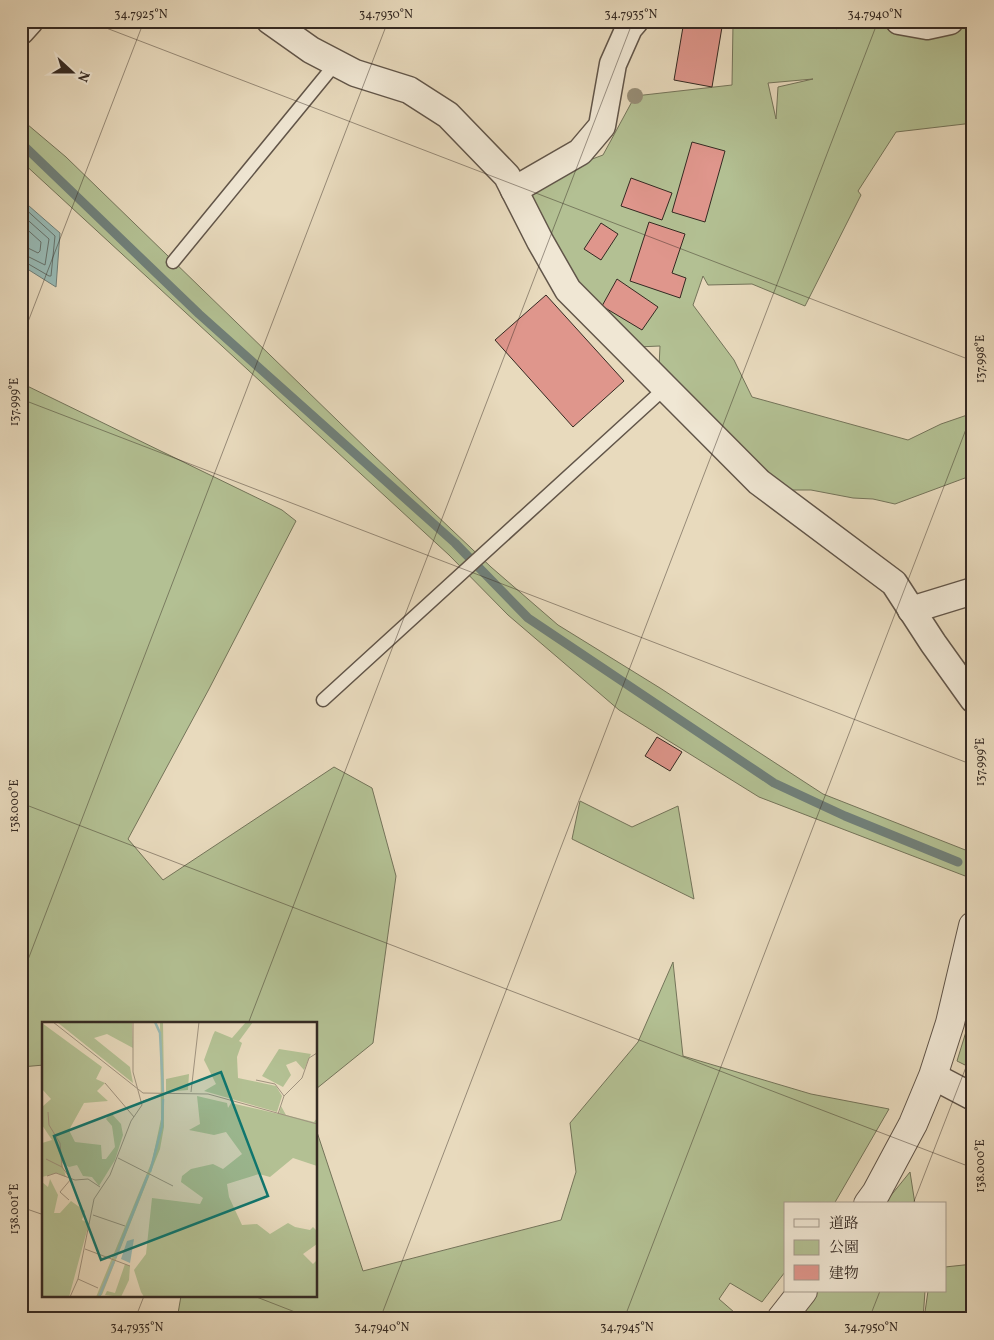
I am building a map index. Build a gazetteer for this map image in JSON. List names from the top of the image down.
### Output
{
  "legend": ["道路", "公園", "建物"],
  "north": "right",
  "coordinates": [
    "34.7925°N",
    "34.7930°N",
    "34.7935°N",
    "34.7940°N",
    "137.998°E",
    "137.999°E",
    "138.000°E",
    "138.001°E",
    "34.7945°N",
    "34.7950°N"
  ]
}
